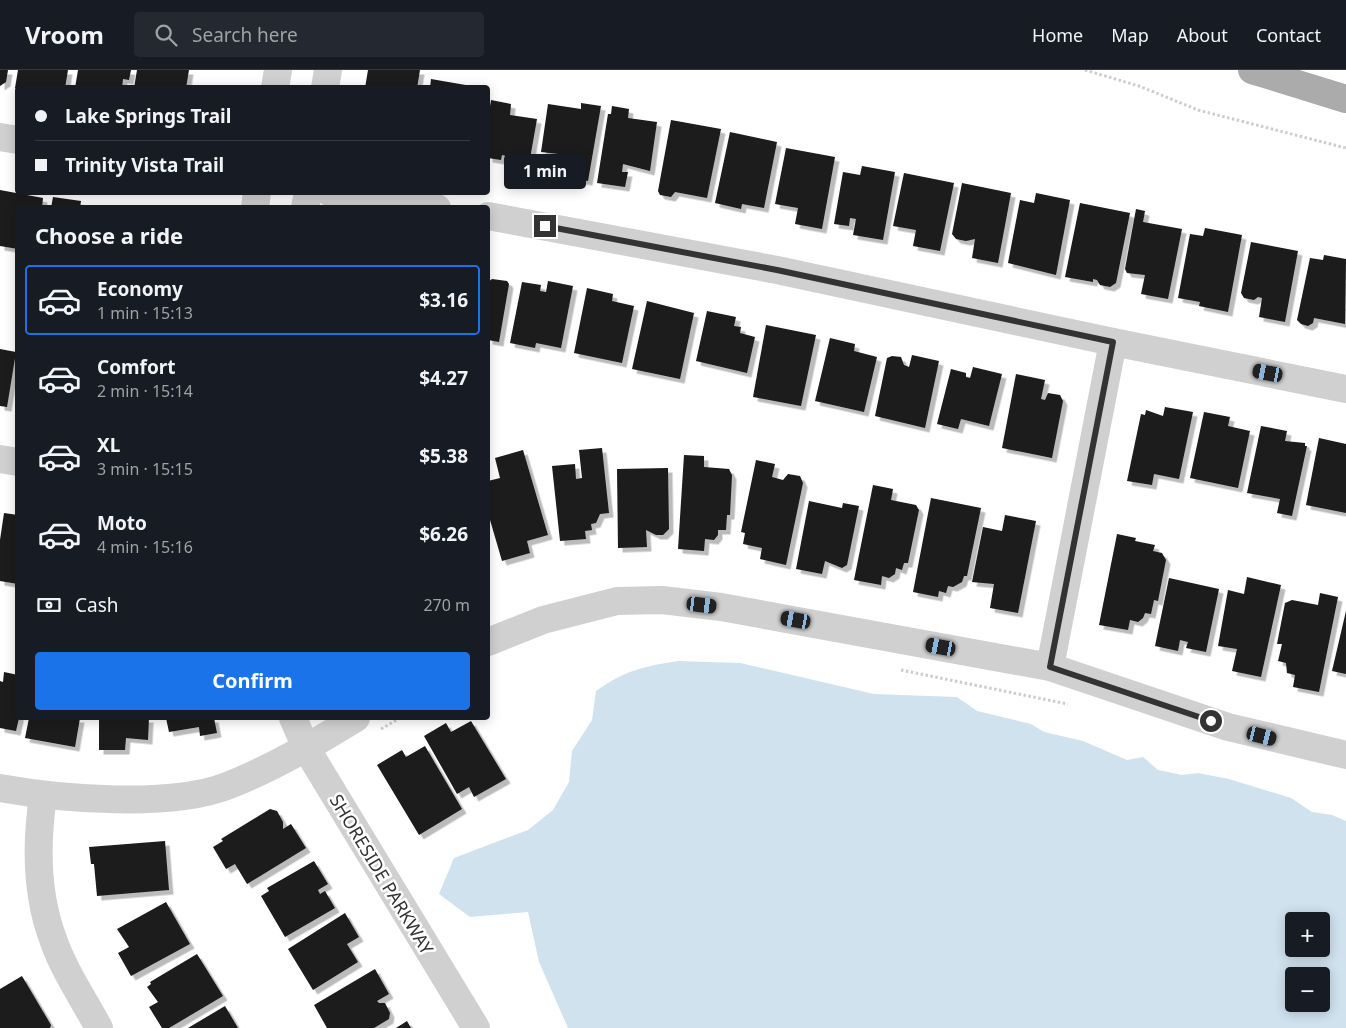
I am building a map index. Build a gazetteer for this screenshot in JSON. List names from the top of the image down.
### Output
{
  "streets": {
    "street": ["SHORESIDE PARKWAY"]
  },
  "page": {
    "header": "Vroom",
    "search": "Search here",
    "nav": [
      "Home",
      "Map",
      "About",
      "Contact"
    ],
    "banner": ["Lake Springs Trail", "Trinity Vista Trail"],
    "bubble": "1 min",
    "heading": "Choose a ride",
    "list": [
      {
        "name": "Economy",
        "note": "1 min · 15:13",
        "value": "$3.16"
      },
      {
        "name": "Comfort",
        "note": "2 min · 15:14",
        "value": "$4.27"
      },
      {
        "name": "XL",
        "note": "3 min · 15:15",
        "value": "$5.38"
      },
      {
        "name": "Moto",
        "note": "4 min · 15:16",
        "value": "$6.26"
      }
    ],
    "pay": ["Cash", "270 m"],
    "buttons": "Confirm",
    "map_buttons": ["+", "−"]
  }
}
